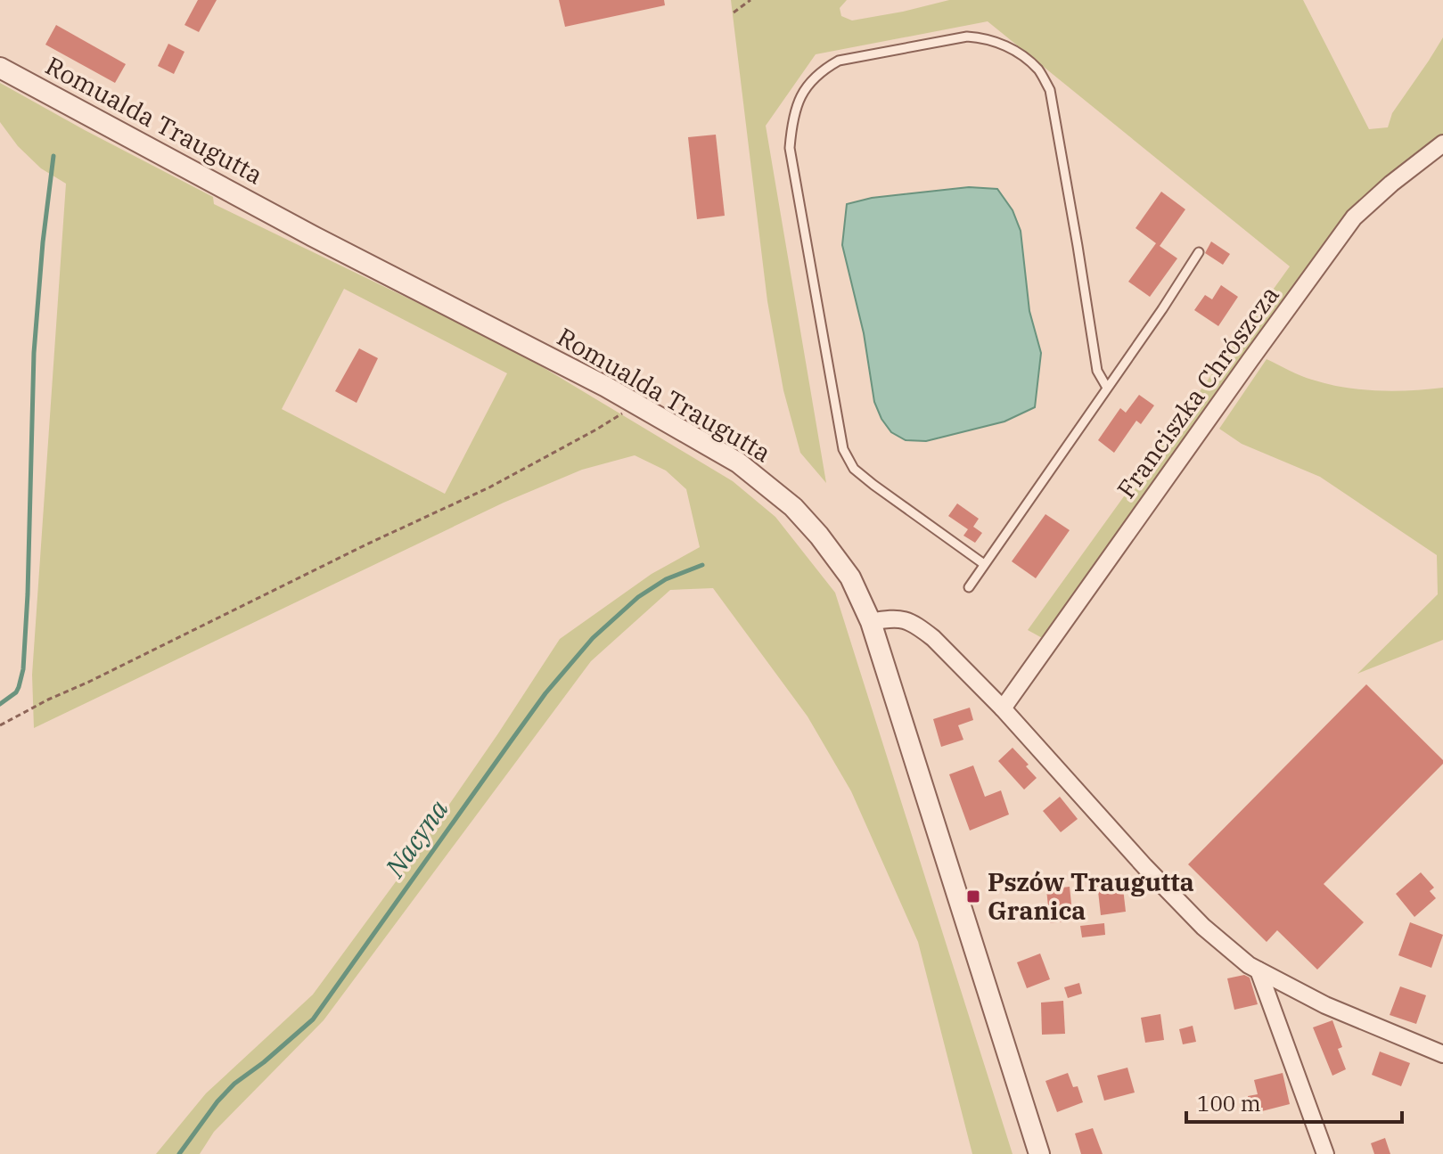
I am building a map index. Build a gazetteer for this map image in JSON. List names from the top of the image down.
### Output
{
  "streets": {
    "street": ["Romualda Traugutta", "Franciszka Chrószcza"]
  },
  "water": ["Nacyna"],
  "places": {
    "transit": ["Pszów Traugutta Granica"]
  },
  "scale_bar": "100 m"
}
